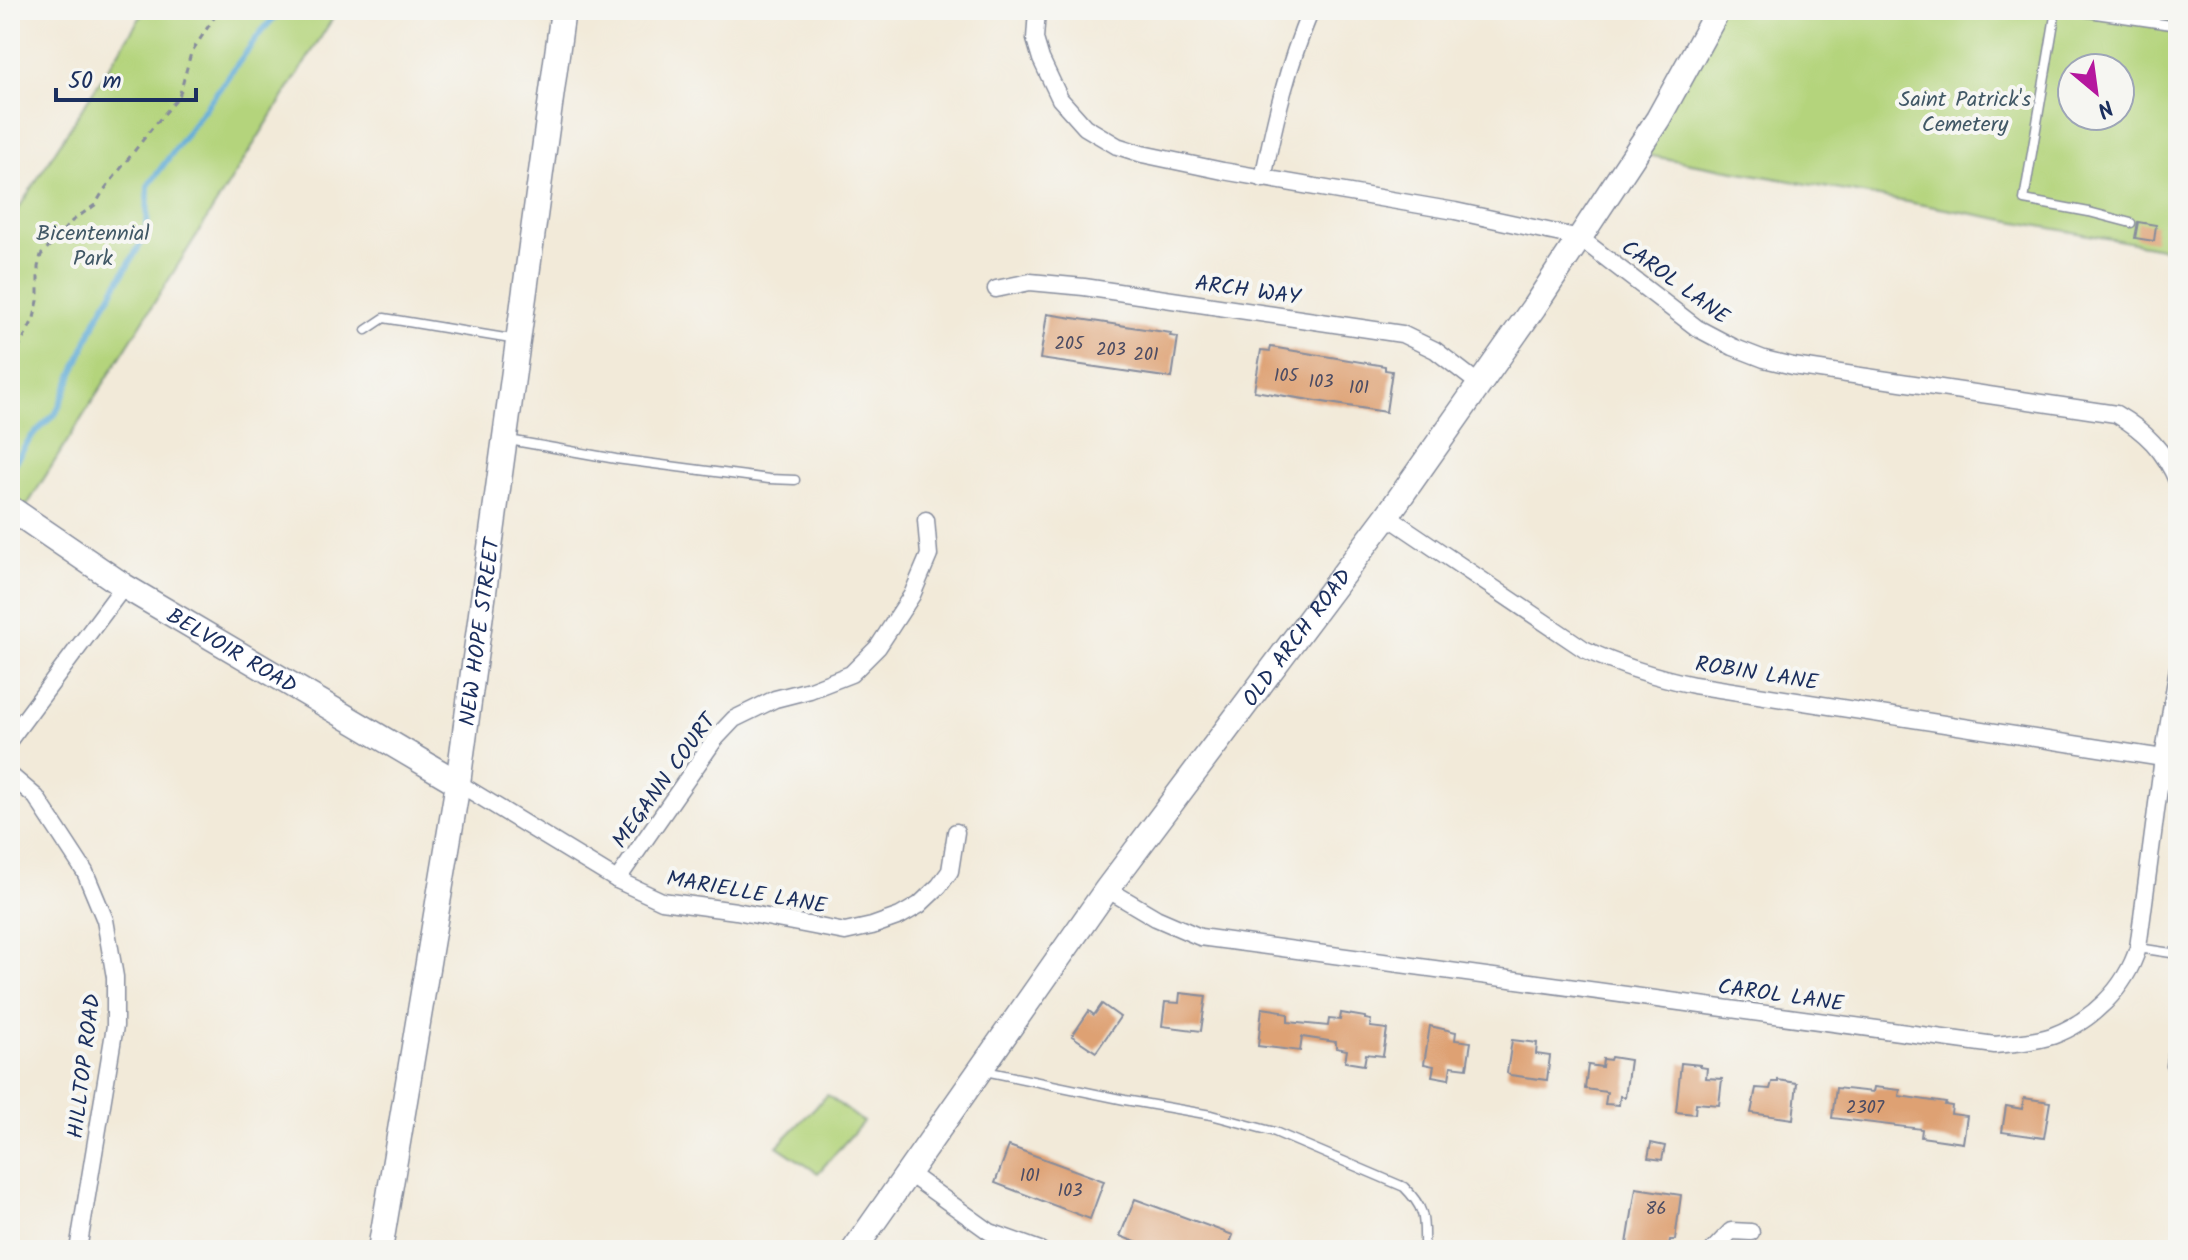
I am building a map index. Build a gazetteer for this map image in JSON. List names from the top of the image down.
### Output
{
  "streets": {
    "street": [
      "CAROL LANE",
      "ARCH WAY",
      "NEW HOPE STREET",
      "OLD ARCH ROAD",
      "BELVOIR ROAD",
      "ROBIN LANE",
      "MEGANN COURT",
      "MARIELLE LANE",
      "HILLTOP ROAD"
    ]
  },
  "crossings": [
    ["CAROL LANE", "OLD ARCH ROAD"],
    ["CAROL LANE", "ROBIN LANE"],
    ["ARCH WAY", "OLD ARCH ROAD"],
    ["NEW HOPE STREET", "BELVOIR ROAD"],
    ["NEW HOPE STREET", "MARIELLE LANE"],
    ["OLD ARCH ROAD", "ROBIN LANE"],
    ["BELVOIR ROAD", "MARIELLE LANE"],
    ["MEGANN COURT", "MARIELLE LANE"]
  ],
  "parks": ["Saint Patrick's Cemetery", "Bicentennial Park"],
  "house_numbers": [
    "205",
    "203",
    "201",
    "105",
    "103",
    "101",
    "2307",
    "101",
    "103",
    "86"
  ],
  "scale_bar": "50 m",
  "north": "bottom right"
}
